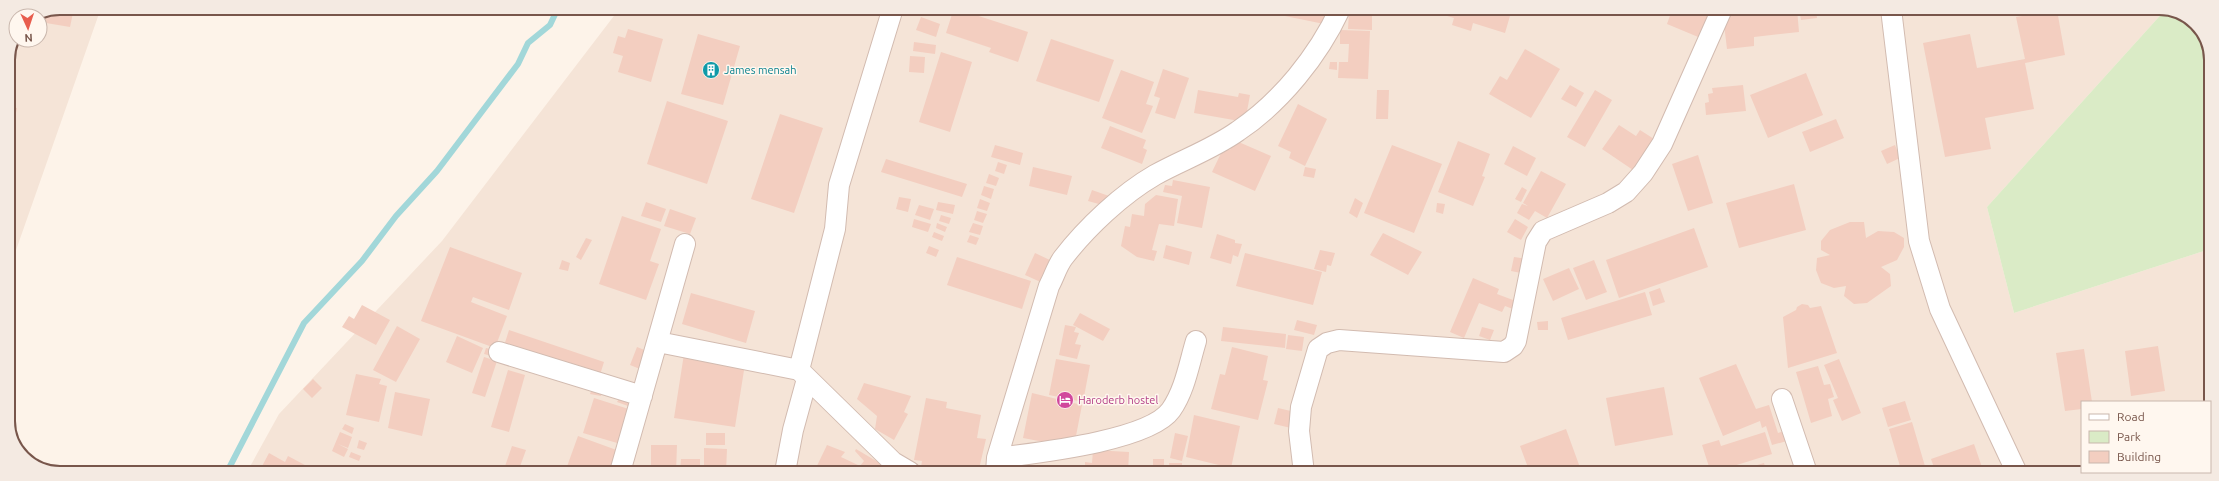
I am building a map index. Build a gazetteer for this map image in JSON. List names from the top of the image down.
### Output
{
  "places": {
    "building": ["James mensah"],
    "hotel": ["Haroderb hostel"]
  },
  "legend": ["Road", "Park", "Building"],
  "north": "bottom"
}
